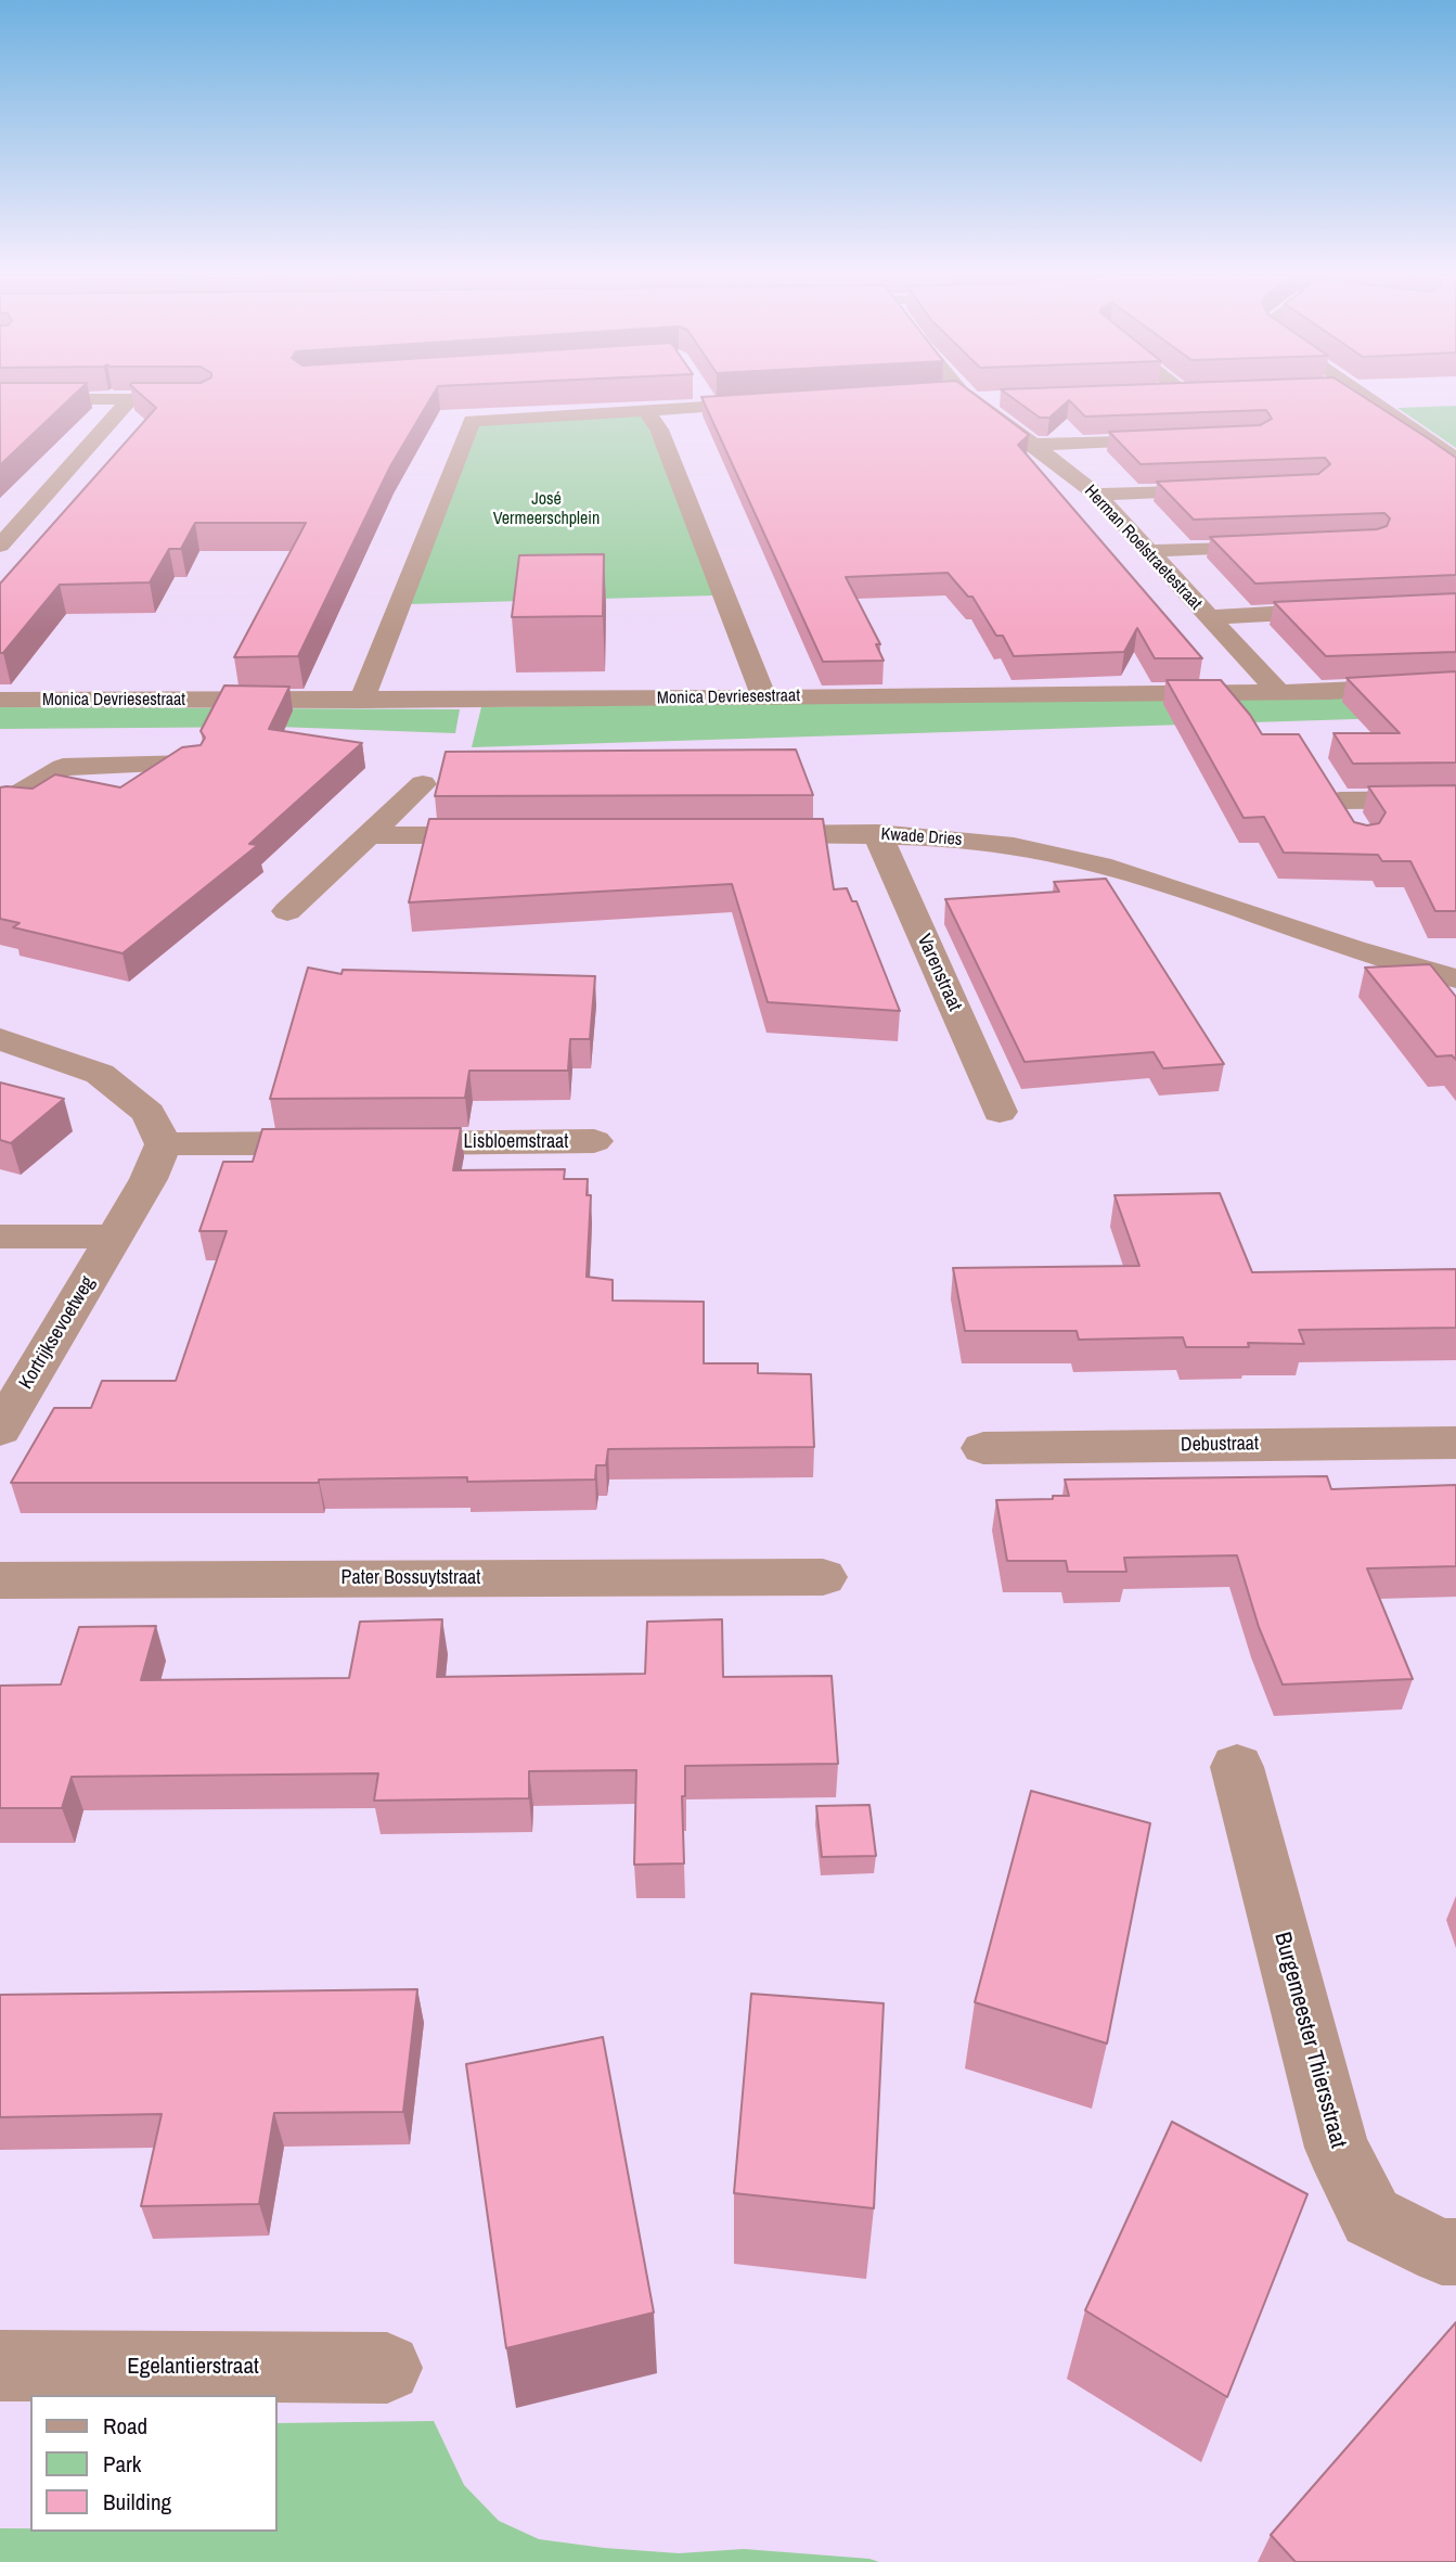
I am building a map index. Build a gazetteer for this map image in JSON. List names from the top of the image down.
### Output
{
  "streets": {
    "street": [
      "Herman Roelstraetestraat",
      "Monica Devriesestraat",
      "Kwade Dries",
      "Varenstraat",
      "Lisbloemstraat",
      "Kortrijksevoetweg",
      "Debustraat",
      "Pater Bossuytstraat",
      "Burgemeester Thiersstraat",
      "Egelantierstraat"
    ]
  },
  "crossings": [
    ["Herman Roelstraetestraat", "Monica Devriesestraat"],
    ["Kwade Dries", "Varenstraat"],
    ["Lisbloemstraat", "Kortrijksevoetweg"]
  ],
  "parks": ["José Vermeerschplein"],
  "legend": ["Road", "Park", "Building"]
}
